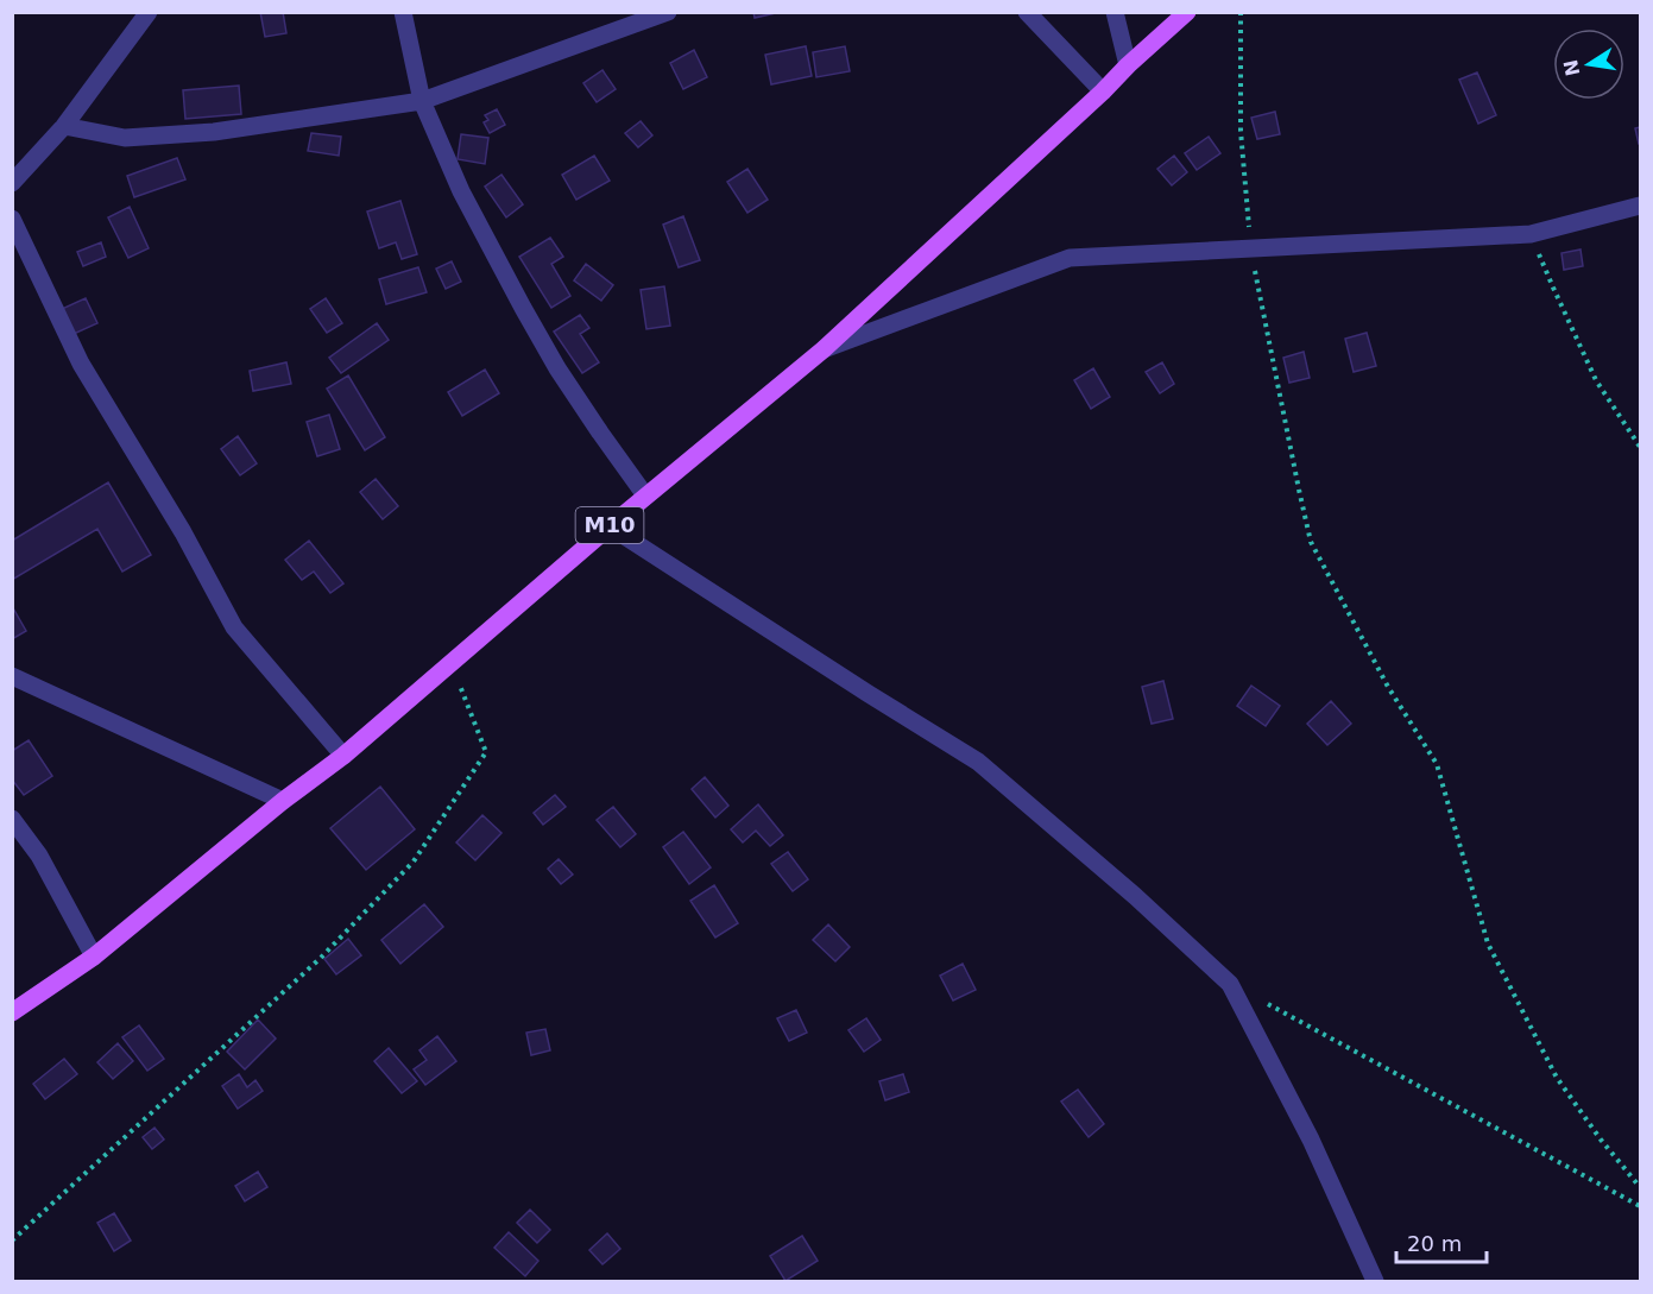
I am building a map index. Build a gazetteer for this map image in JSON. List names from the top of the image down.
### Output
{
  "streets": {
    "main road": ["M10"]
  },
  "scale_bar": "20 m",
  "north": "left"
}
